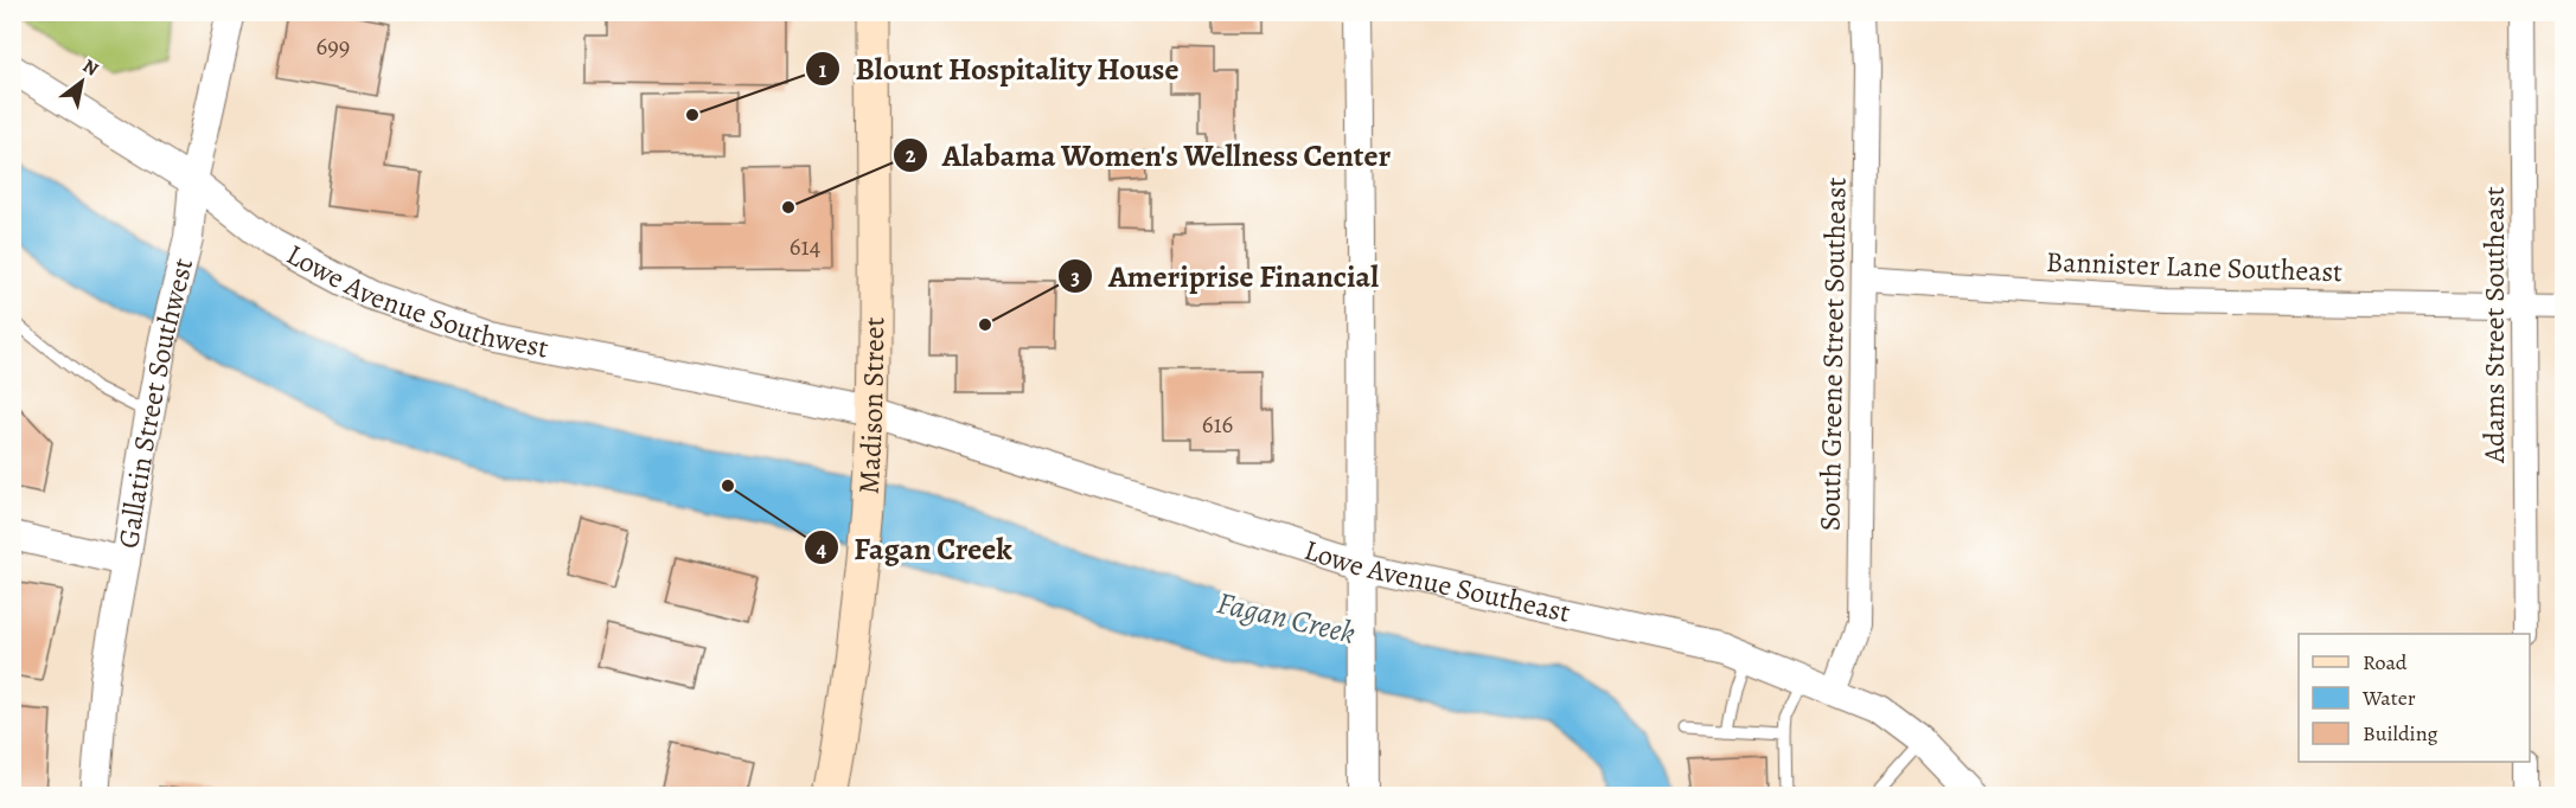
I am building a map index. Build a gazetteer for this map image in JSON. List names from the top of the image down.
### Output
{
  "streets": {
    "main road": ["Madison Street"],
    "street": [
      "Bannister Lane Southeast",
      "Lowe Avenue Southwest",
      "Adams Street Southeast",
      "South Greene Street Southeast",
      "Gallatin Street Southwest",
      "Lowe Avenue Southeast"
    ]
  },
  "crossings": [
    ["Bannister Lane Southeast", "Adams Street Southeast"],
    ["Bannister Lane Southeast", "South Greene Street Southeast"],
    ["Lowe Avenue Southwest", "Gallatin Street Southwest"],
    ["Lowe Avenue Southwest", "Madison Street"],
    ["Lowe Avenue Southwest", "Lowe Avenue Southeast"],
    ["South Greene Street Southeast", "Lowe Avenue Southeast"],
    ["Madison Street", "Lowe Avenue Southeast"]
  ],
  "water": ["Fagan Creek"],
  "places": [
    "Blount Hospitality House",
    "Alabama Women's Wellness Center",
    "Ameriprise Financial",
    "Fagan Creek"
  ],
  "house_numbers": ["699", "614", "616"],
  "legend": ["Road", "Water", "Building"],
  "north": "top right"
}
